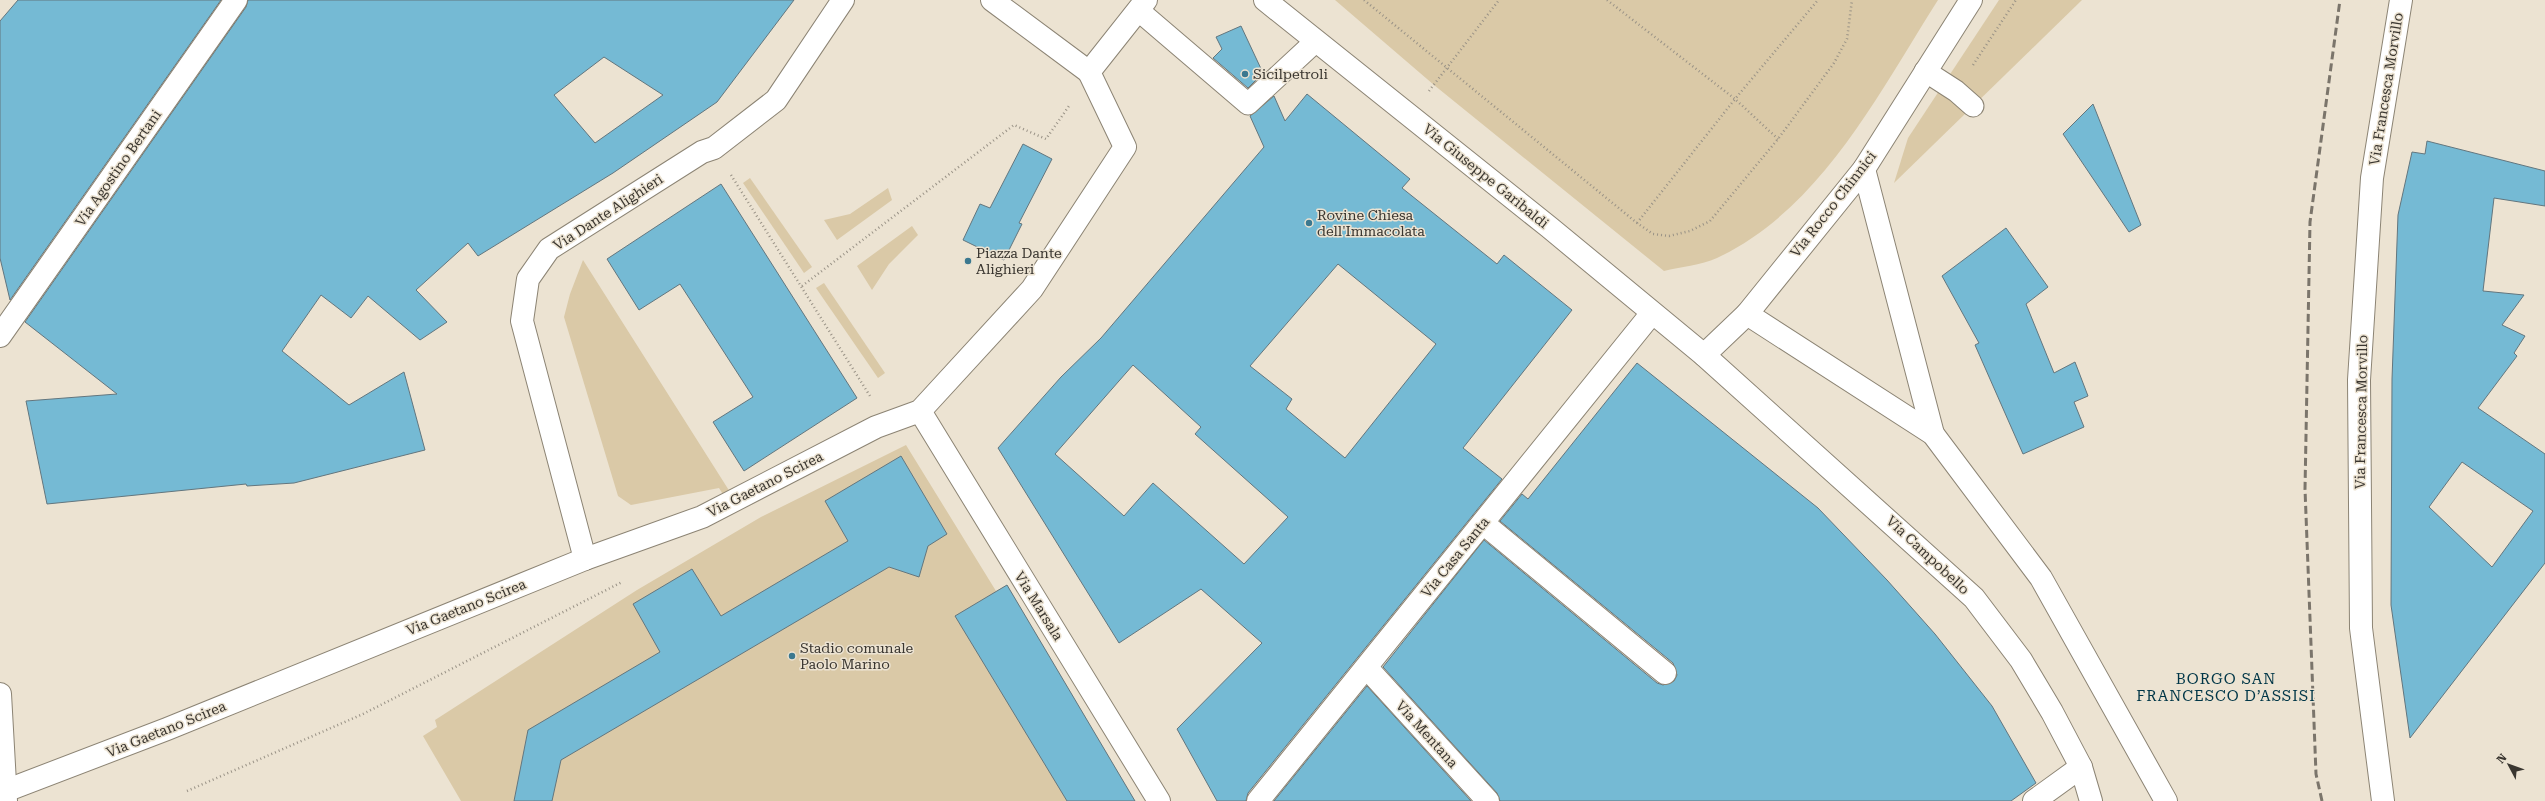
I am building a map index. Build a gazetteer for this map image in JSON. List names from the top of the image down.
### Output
{
  "streets": {
    "street": [
      "Via Francesca Morvillo",
      "Via Agostino Bertani",
      "Via Giuseppe Garibaldi",
      "Via Rocco Chinnici",
      "Via Dante Alighieri",
      "Via Gaetano Scirea",
      "Via Campobello",
      "Via Casa Santa",
      "Via Marsala",
      "Via Mentana"
    ]
  },
  "crossings": [
    ["Via Giuseppe Garibaldi", "Via Rocco Chinnici"],
    ["Via Giuseppe Garibaldi", "Via Campobello"],
    ["Via Giuseppe Garibaldi", "Via Casa Santa"],
    ["Via Rocco Chinnici", "Via Campobello"],
    ["Via Dante Alighieri", "Via Gaetano Scirea"],
    ["Via Gaetano Scirea", "Via Marsala"],
    ["Via Casa Santa", "Via Mentana"]
  ],
  "districts": ["BORGO SAN FRANCESCO D’ASSISI"],
  "places": [
    "Sicilpetroli",
    "Rovine Chiesa dell'Immacolata",
    "Piazza Dante Alighieri",
    "Stadio comunale Paolo Marino"
  ],
  "north": "top left"
}
